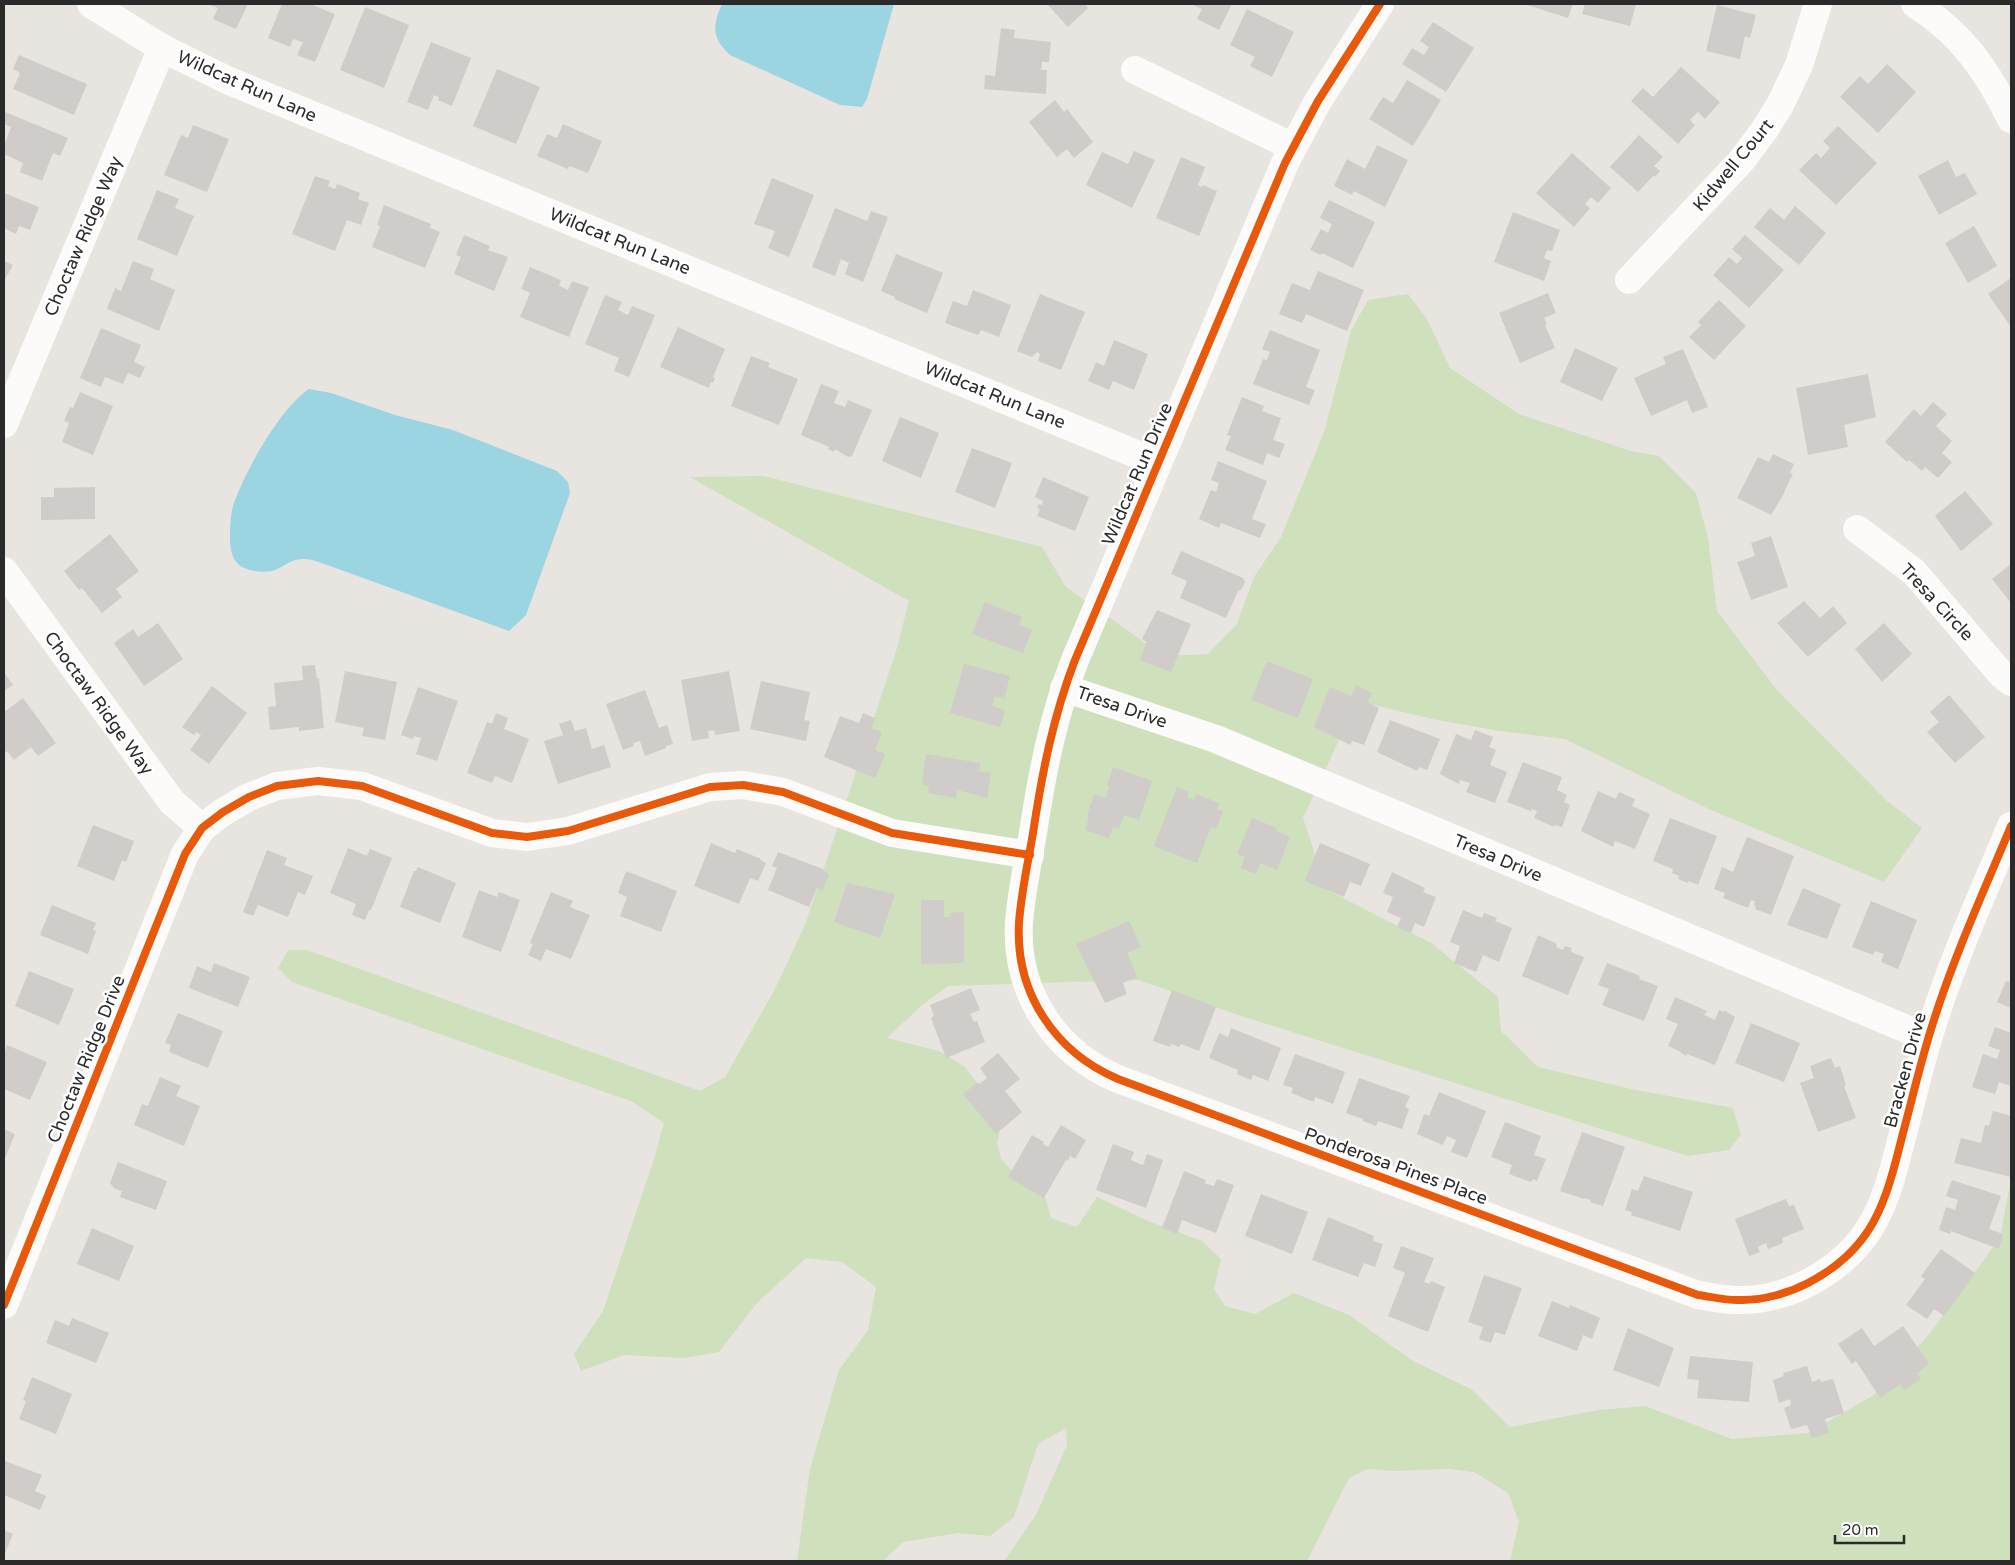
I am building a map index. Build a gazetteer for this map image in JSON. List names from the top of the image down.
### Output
{
  "streets": {
    "street": [
      "Wildcat Run Lane",
      "Kidwell Court",
      "Choctaw Ridge Way",
      "Wildcat Run Drive",
      "Tresa Circle",
      "Tresa Drive",
      "Choctaw Ridge Drive",
      "Bracken Drive",
      "Ponderosa Pines Place"
    ]
  },
  "crossings": [
    ["Wildcat Run Lane", "Choctaw Ridge Way"],
    ["Wildcat Run Lane", "Wildcat Run Drive"],
    ["Choctaw Ridge Way", "Choctaw Ridge Drive"],
    ["Wildcat Run Drive", "Tresa Drive"],
    ["Wildcat Run Drive", "Ponderosa Pines Place"],
    ["Tresa Drive", "Bracken Drive"],
    ["Bracken Drive", "Ponderosa Pines Place"]
  ],
  "scale_bar": "20 m"
}
